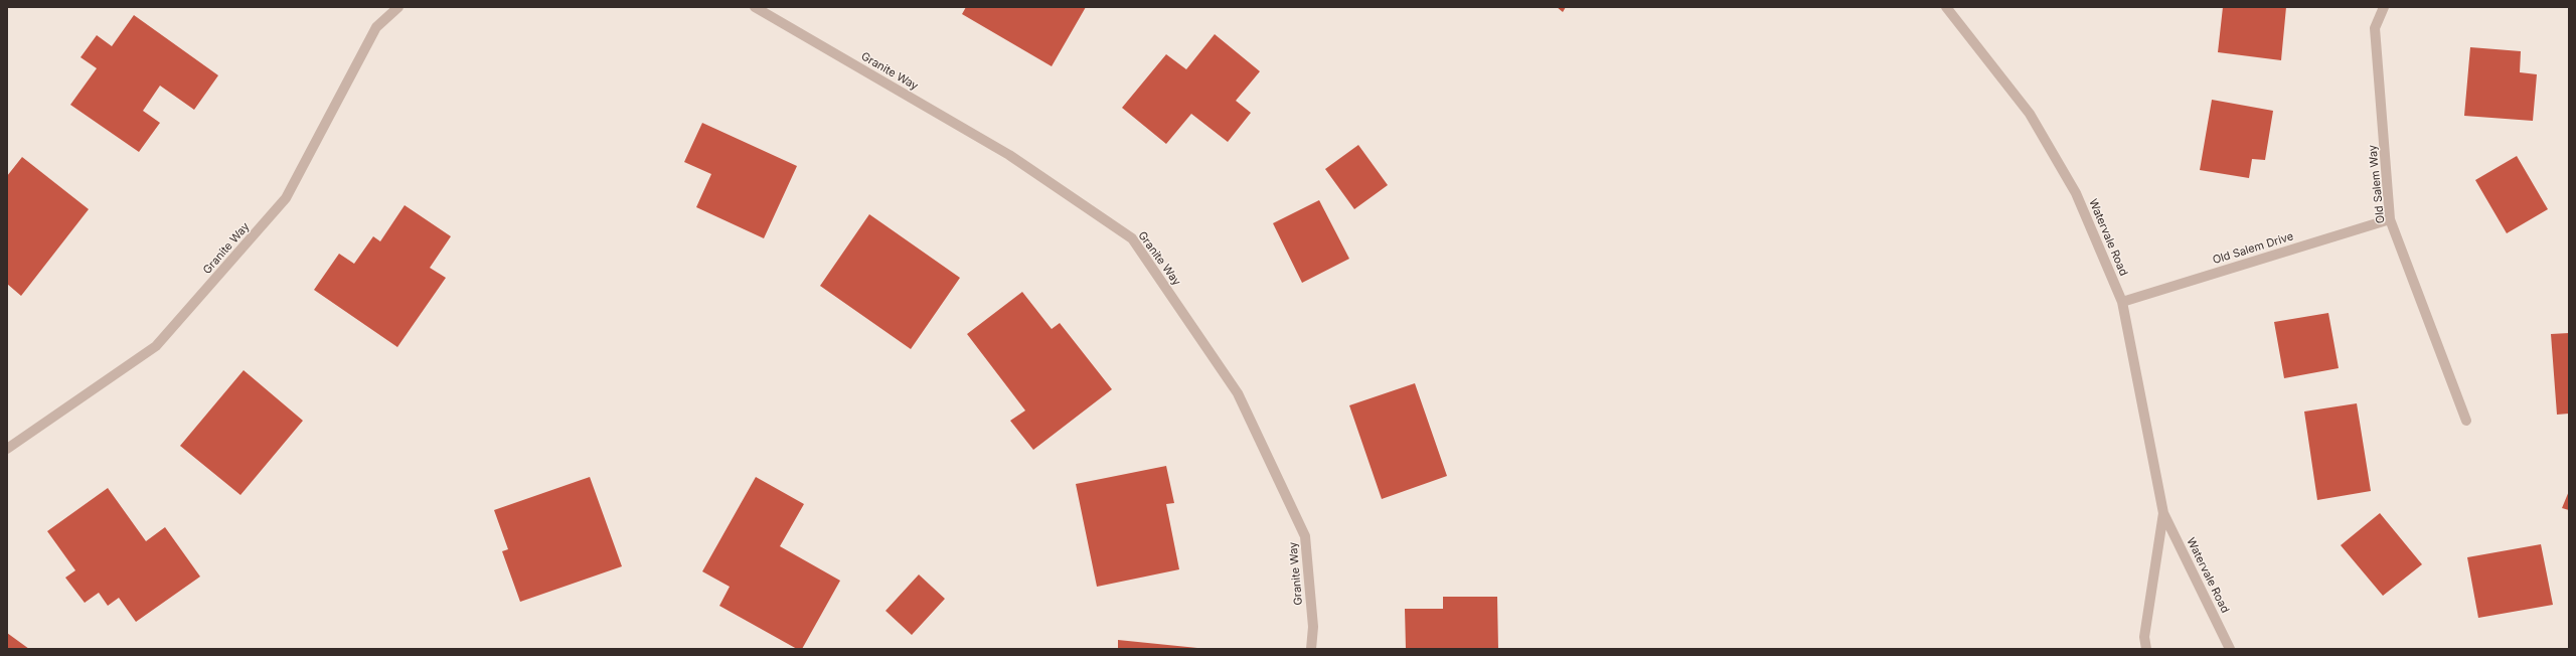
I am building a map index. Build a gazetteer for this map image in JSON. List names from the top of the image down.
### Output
{
  "streets": {
    "street": [
      "Granite Way",
      "Old Salem Way",
      "Watervale Road",
      "Old Salem Drive"
    ]
  },
  "crossings": [
    ["Old Salem Way", "Old Salem Drive"],
    ["Watervale Road", "Old Salem Drive"]
  ]
}
